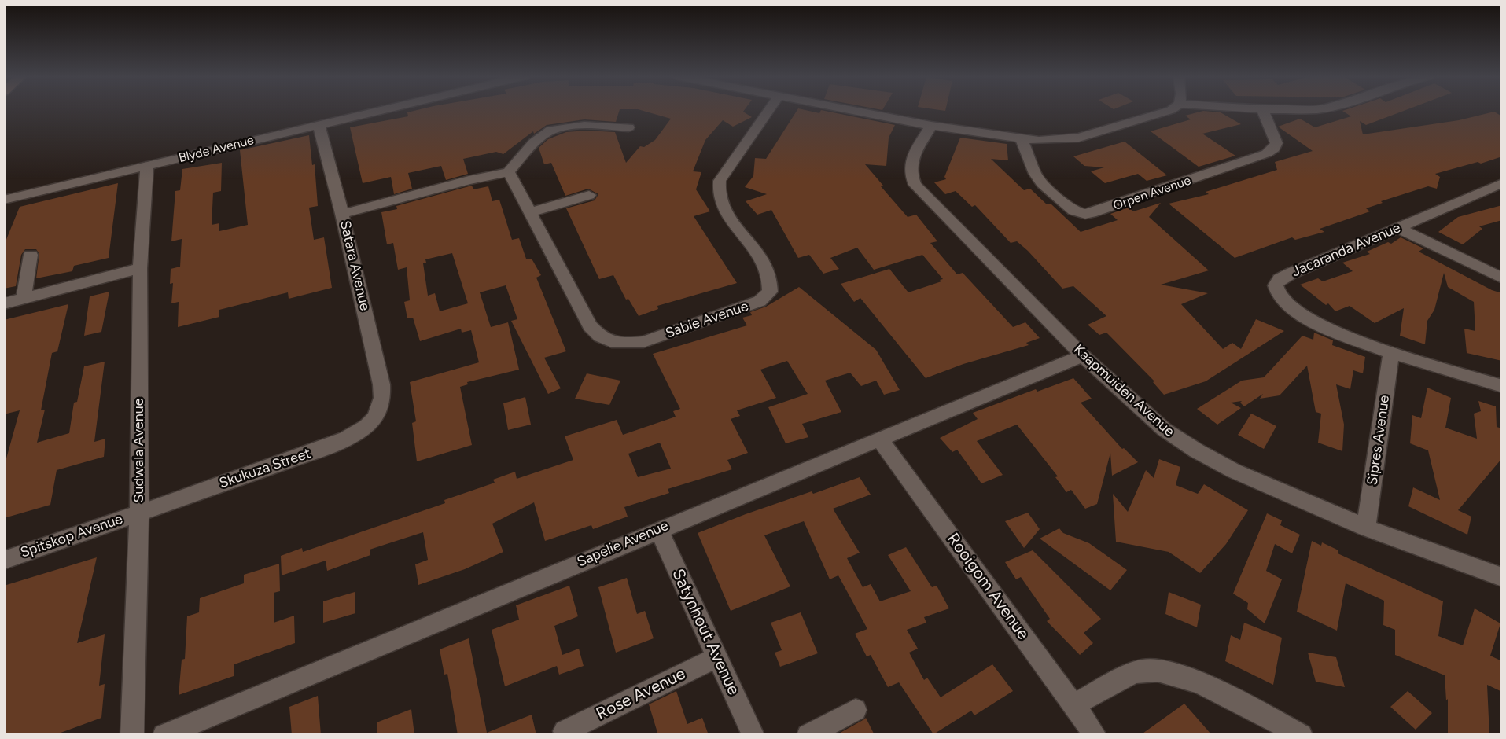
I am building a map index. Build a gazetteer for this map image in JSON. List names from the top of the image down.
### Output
{
  "streets": {
    "street": [
      "Blyde Avenue",
      "Orpen Avenue",
      "Jacaranda Avenue",
      "Satara Avenue",
      "Sabie Avenue",
      "Kaapmuiden Avenue",
      "Sipres Avenue",
      "Sudwala Avenue",
      "Skukuza Street",
      "Spitskop Avenue",
      "Sapelie Avenue",
      "Rooigom Avenue",
      "Satynhout Avenue",
      "Rose Avenue"
    ]
  },
  "crossings": [
    ["Blyde Avenue", "Satara Avenue"],
    ["Blyde Avenue", "Sudwala Avenue"],
    ["Jacaranda Avenue", "Sipres Avenue"],
    ["Satara Avenue", "Skukuza Street"],
    ["Kaapmuiden Avenue", "Sipres Avenue"],
    ["Kaapmuiden Avenue", "Sapelie Avenue"],
    ["Sudwala Avenue", "Skukuza Street"],
    ["Sudwala Avenue", "Spitskop Avenue"],
    ["Skukuza Street", "Spitskop Avenue"],
    ["Sapelie Avenue", "Rooigom Avenue"],
    ["Sapelie Avenue", "Satynhout Avenue"],
    ["Satynhout Avenue", "Rose Avenue"]
  ]
}
